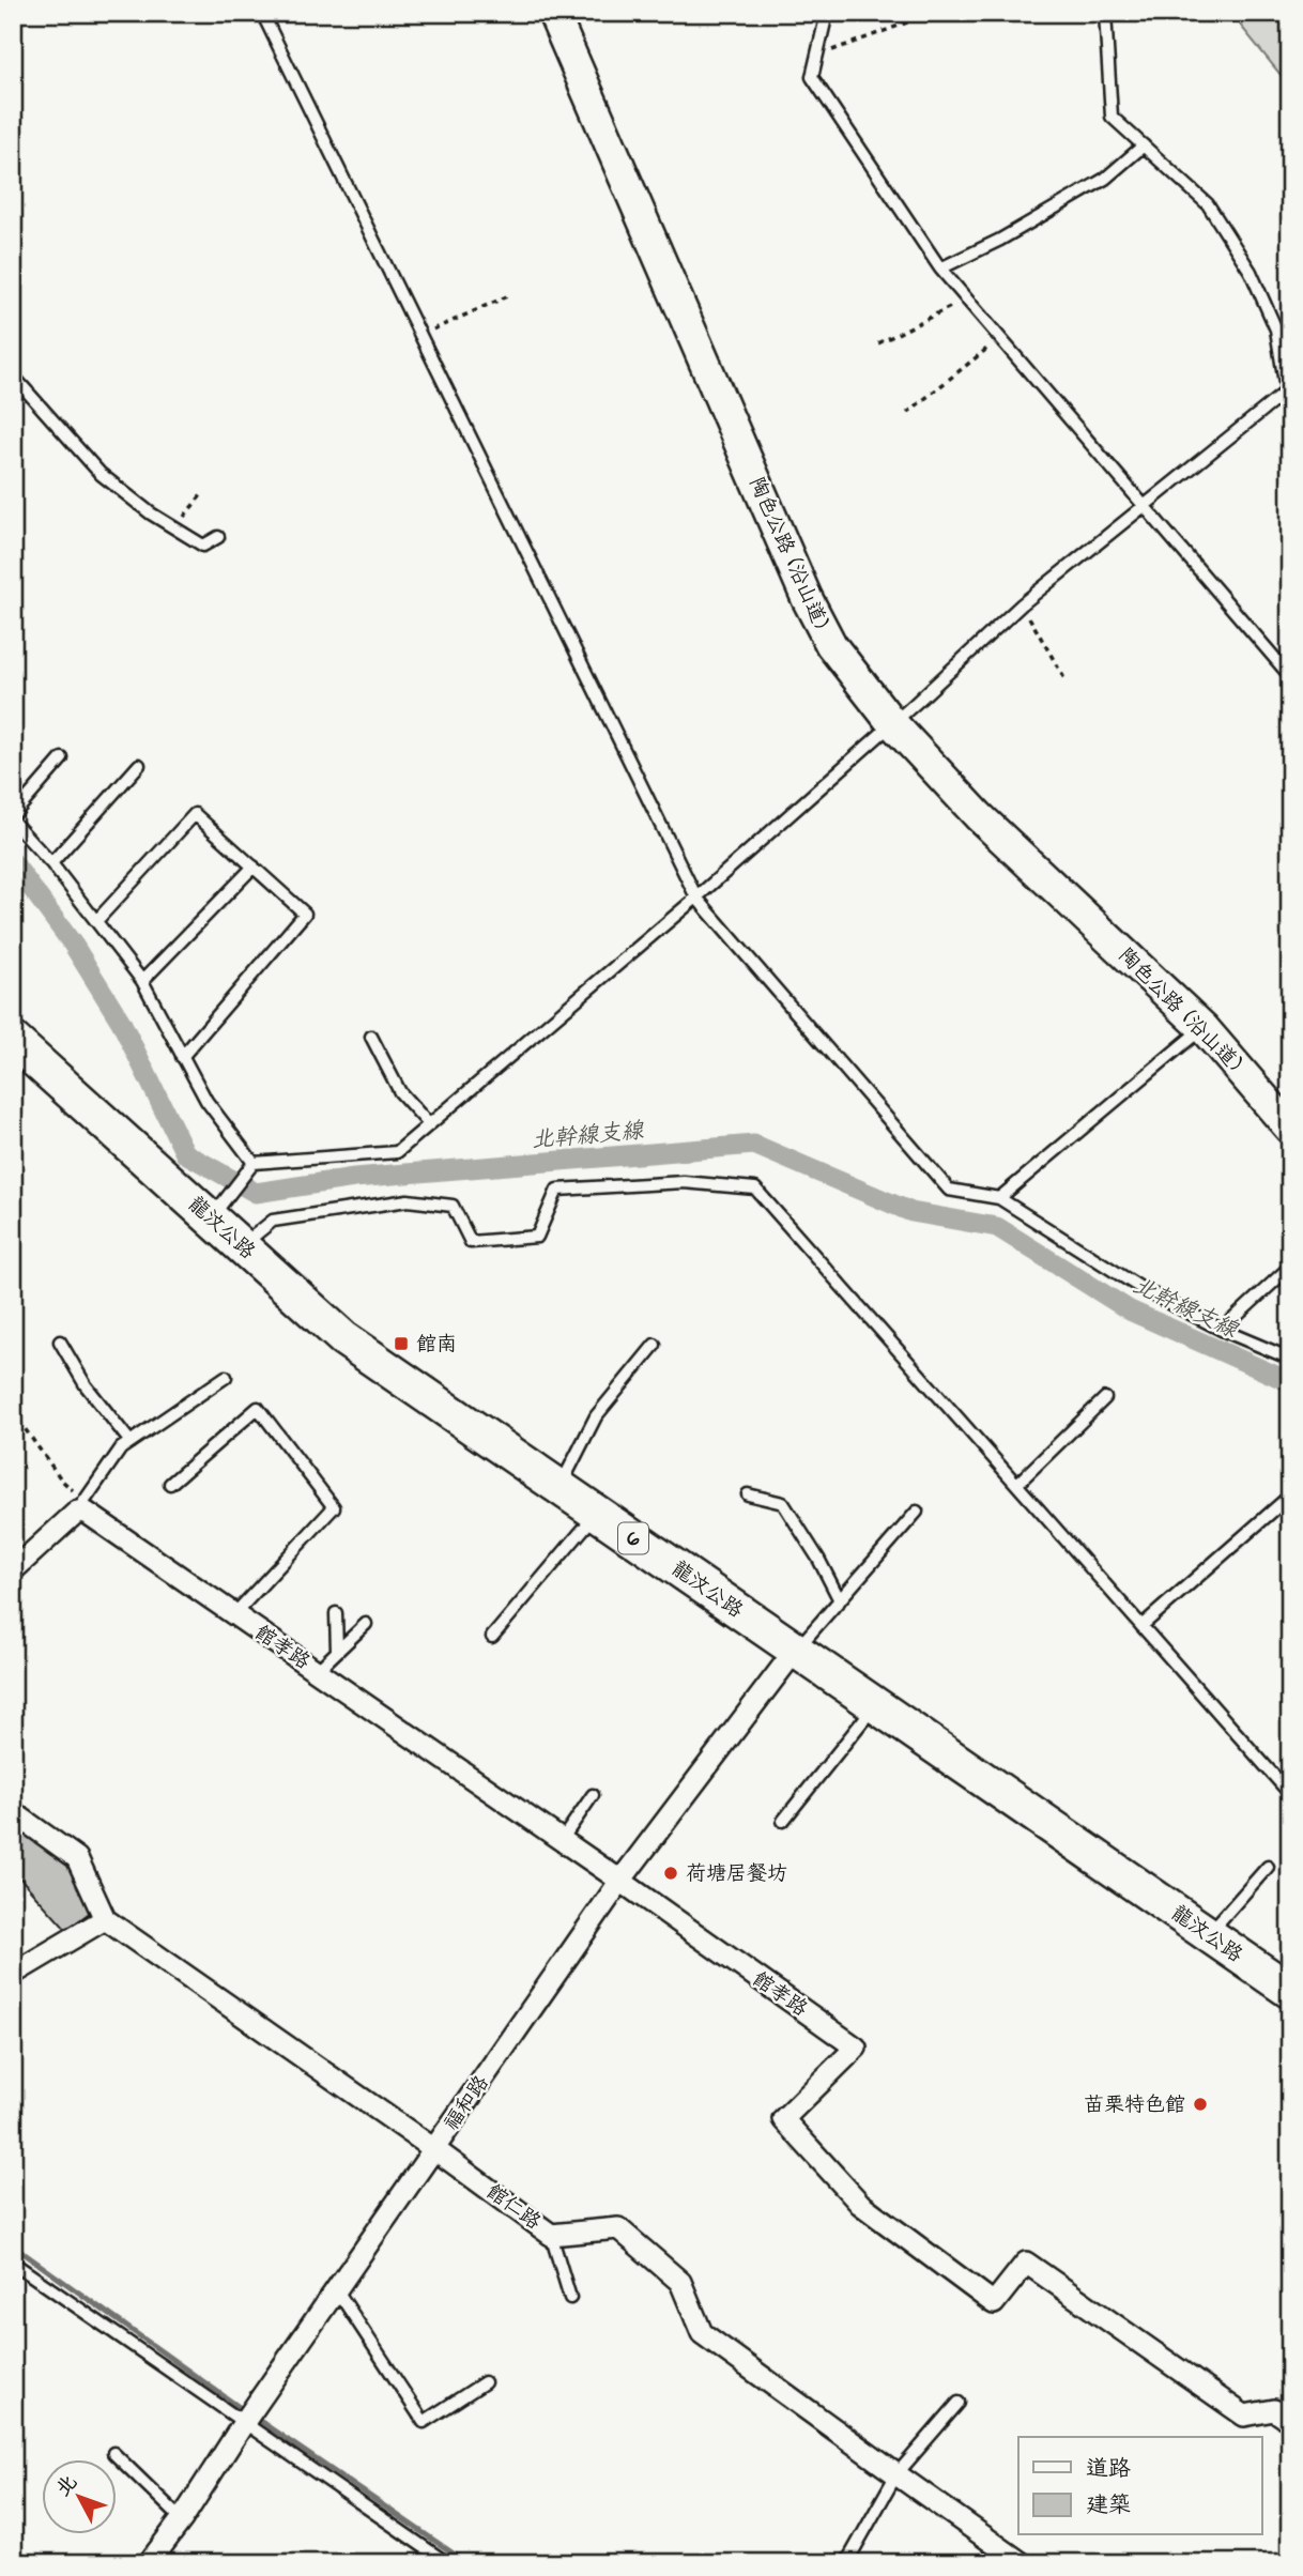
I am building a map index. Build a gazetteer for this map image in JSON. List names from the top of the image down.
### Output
{
  "streets": {
    "main road": ["陶色公路 (沿山道)", "龍汶公路", "6"],
    "street": ["館孝路", "福和路", "館仁路"]
  },
  "crossings": [
    ["龍汶公路", "福和路"],
    ["館孝路", "福和路"],
    ["福和路", "館仁路"]
  ],
  "water": ["北幹線支線"],
  "places": {
    "transit": ["館南"],
    "other": ["荷塘居餐坊", "苗栗特色館"]
  },
  "legend": ["道路", "建築"],
  "north": "top left"
}
